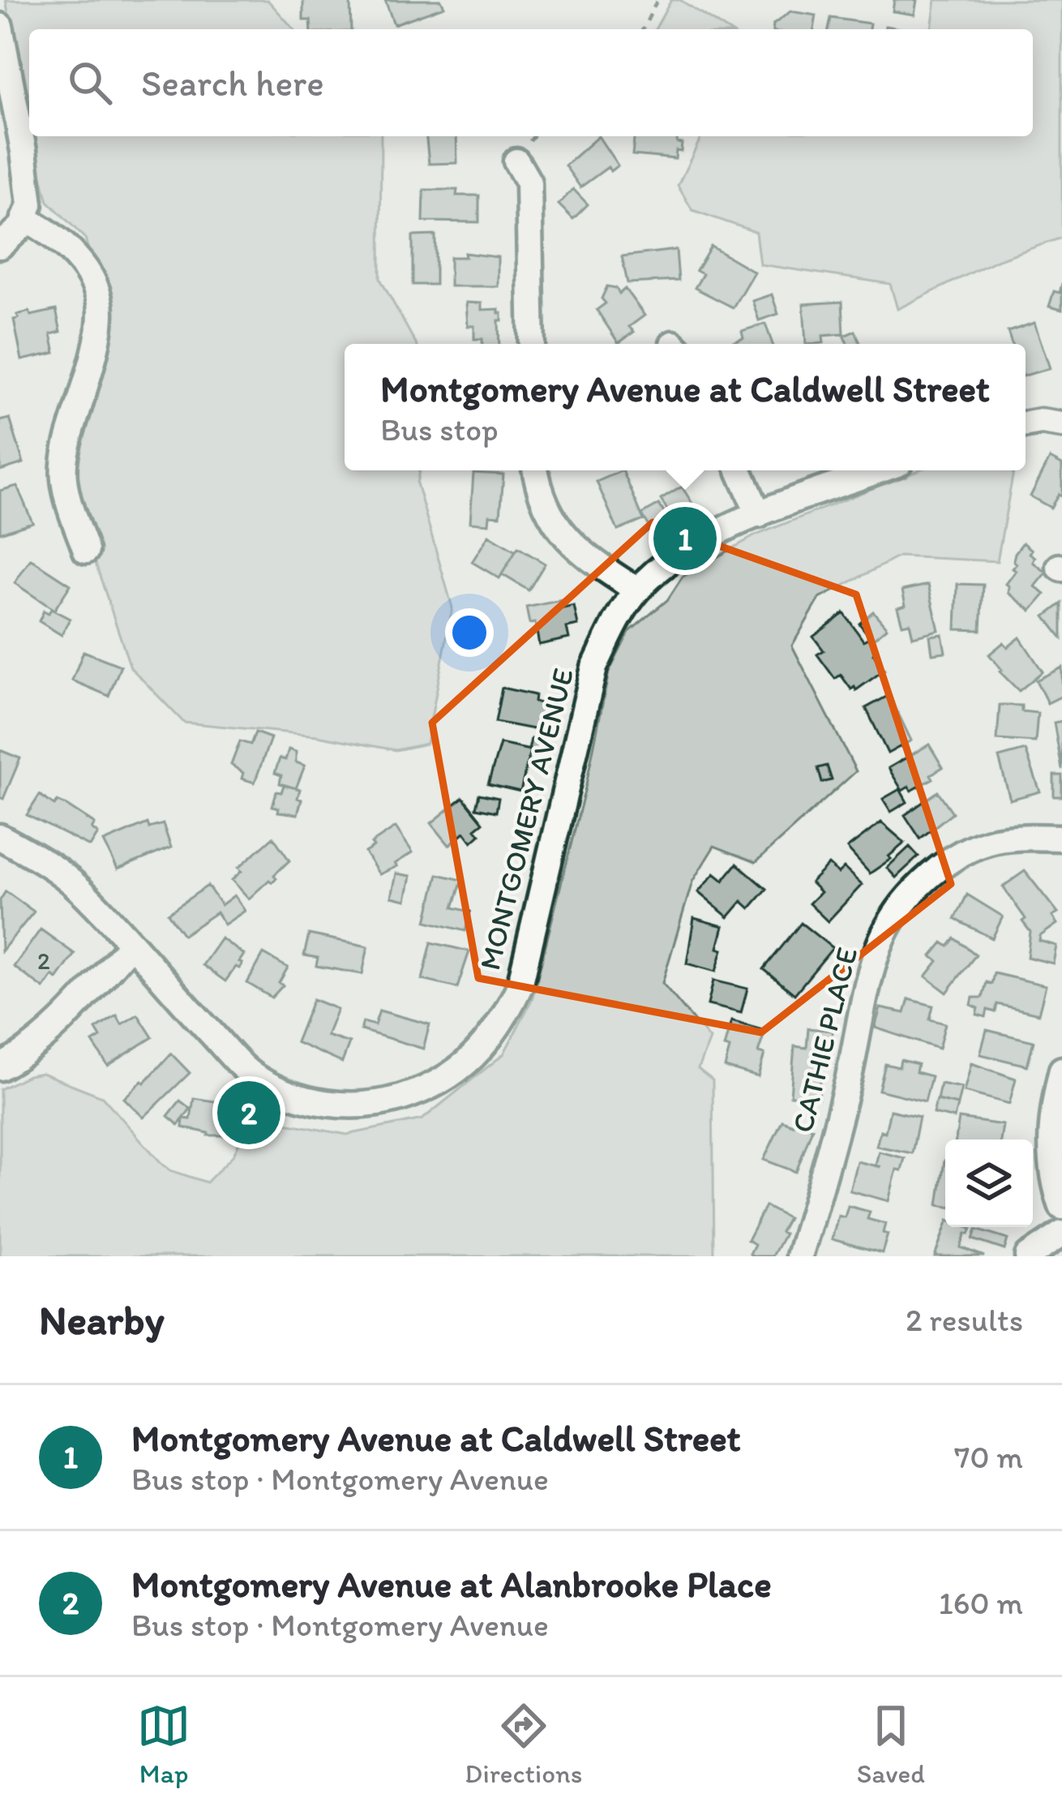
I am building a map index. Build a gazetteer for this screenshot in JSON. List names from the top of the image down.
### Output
{
  "streets": {
    "street": ["MONTGOMERY AVENUE", "CATHIE PLACE"]
  },
  "house_numbers": ["2"],
  "page": {
    "search": "Search here",
    "popup": ["Montgomery Avenue at Caldwell Street", "Bus stop"],
    "pins": ["1", "2"],
    "heading": ["Nearby", "2 results"],
    "list": [
      {
        "mark": "1",
        "name": "Montgomery Avenue at Caldwell Street",
        "note": "Bus stop · Montgomery Avenue",
        "value": "70 m"
      },
      {
        "mark": "2",
        "name": "Montgomery Avenue at Alanbrooke Place",
        "note": "Bus stop · Montgomery Avenue",
        "value": "160 m"
      }
    ],
    "nav": ["Map", "Directions", "Saved"]
  }
}
